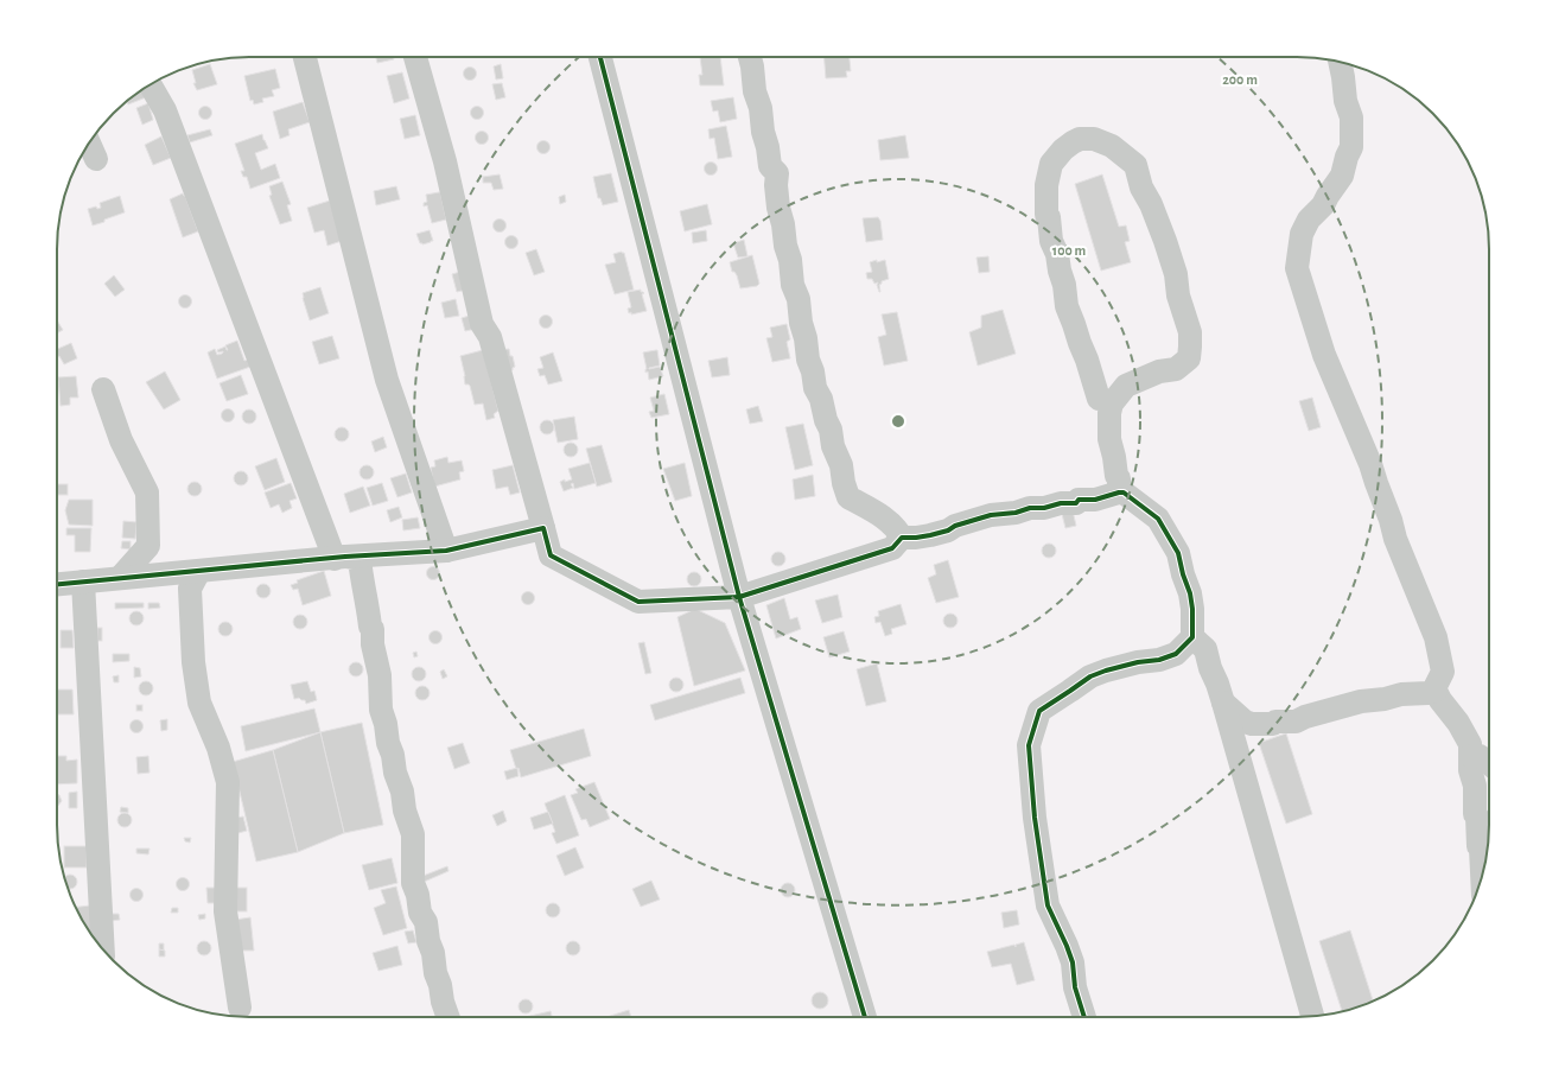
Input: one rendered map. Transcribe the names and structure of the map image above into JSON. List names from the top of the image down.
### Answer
{
  "rings": ["200 m", "100 m"]
}
